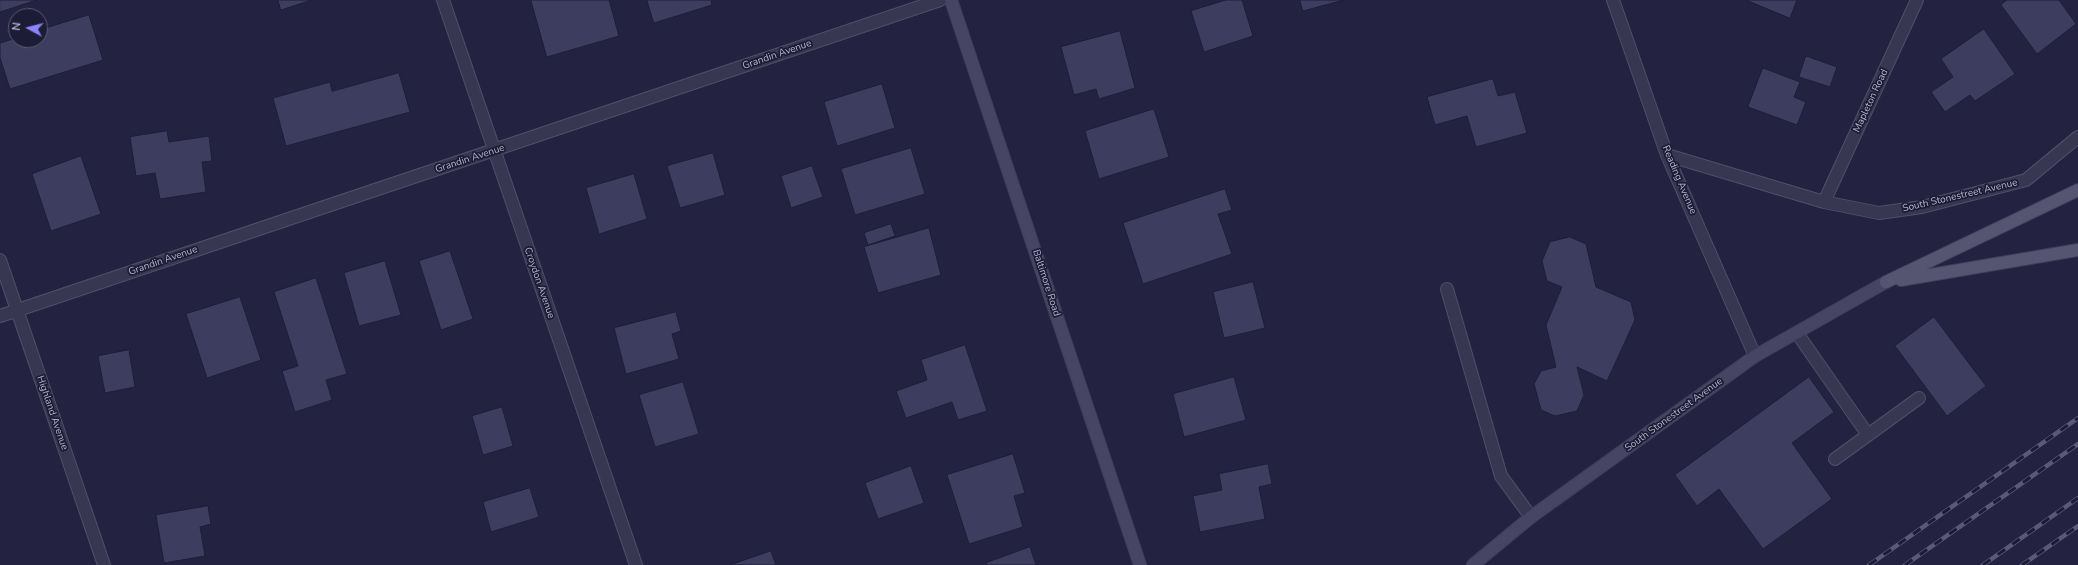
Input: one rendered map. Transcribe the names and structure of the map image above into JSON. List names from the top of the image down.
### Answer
{
  "streets": {
    "street": [
      "Grandin Avenue",
      "Mapleton Road",
      "Reading Avenue",
      "South Stonestreet Avenue",
      "Croydon Avenue",
      "Baltimore Road",
      "Highland Avenue"
    ]
  },
  "crossings": [
    ["Grandin Avenue", "Croydon Avenue"],
    ["Grandin Avenue", "Highland Avenue"],
    ["Mapleton Road", "South Stonestreet Avenue"],
    ["Reading Avenue", "South Stonestreet Avenue"]
  ],
  "north": "left"
}
